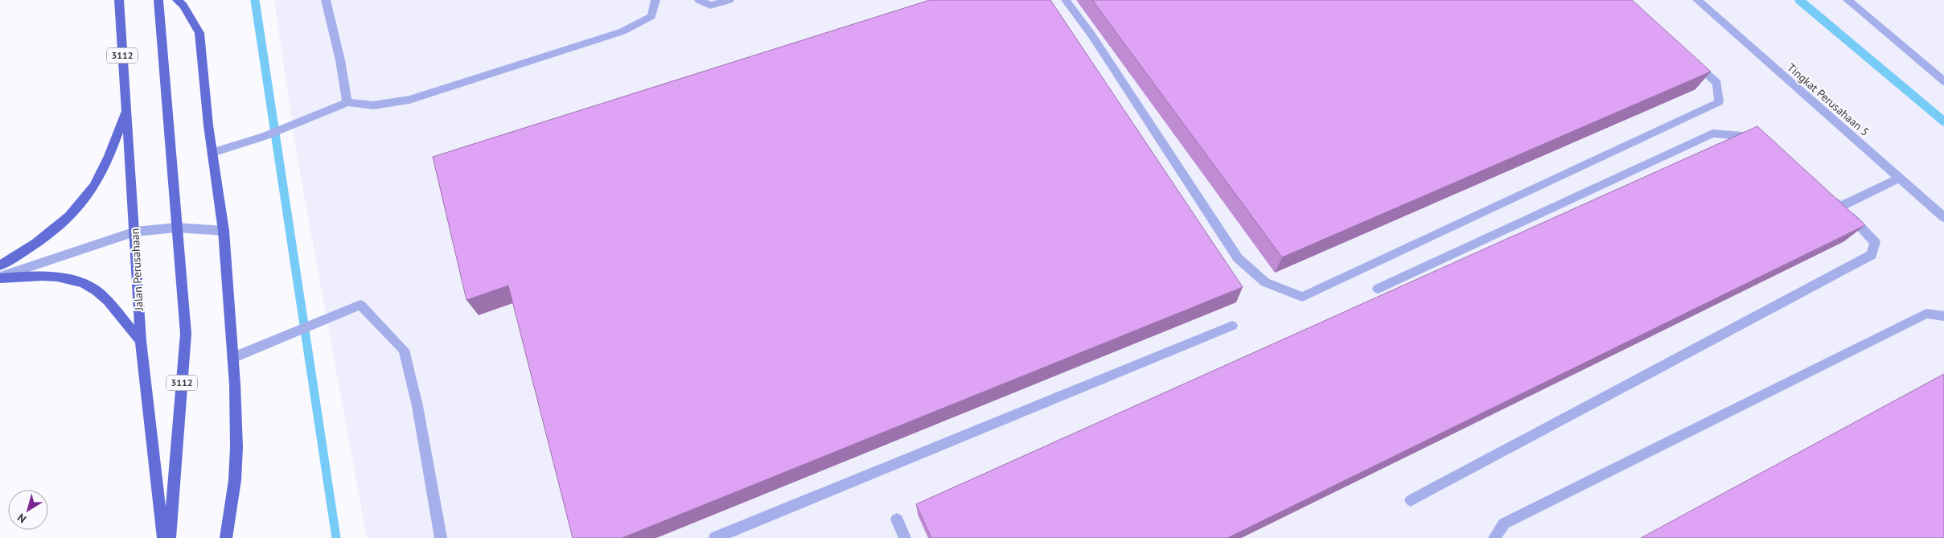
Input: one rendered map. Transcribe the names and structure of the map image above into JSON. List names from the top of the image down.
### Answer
{
  "streets": {
    "main road": ["3112", "Jalan Perusahaan"],
    "street": ["Tingkat Perusahaan 5"]
  },
  "north": "bottom left"
}
